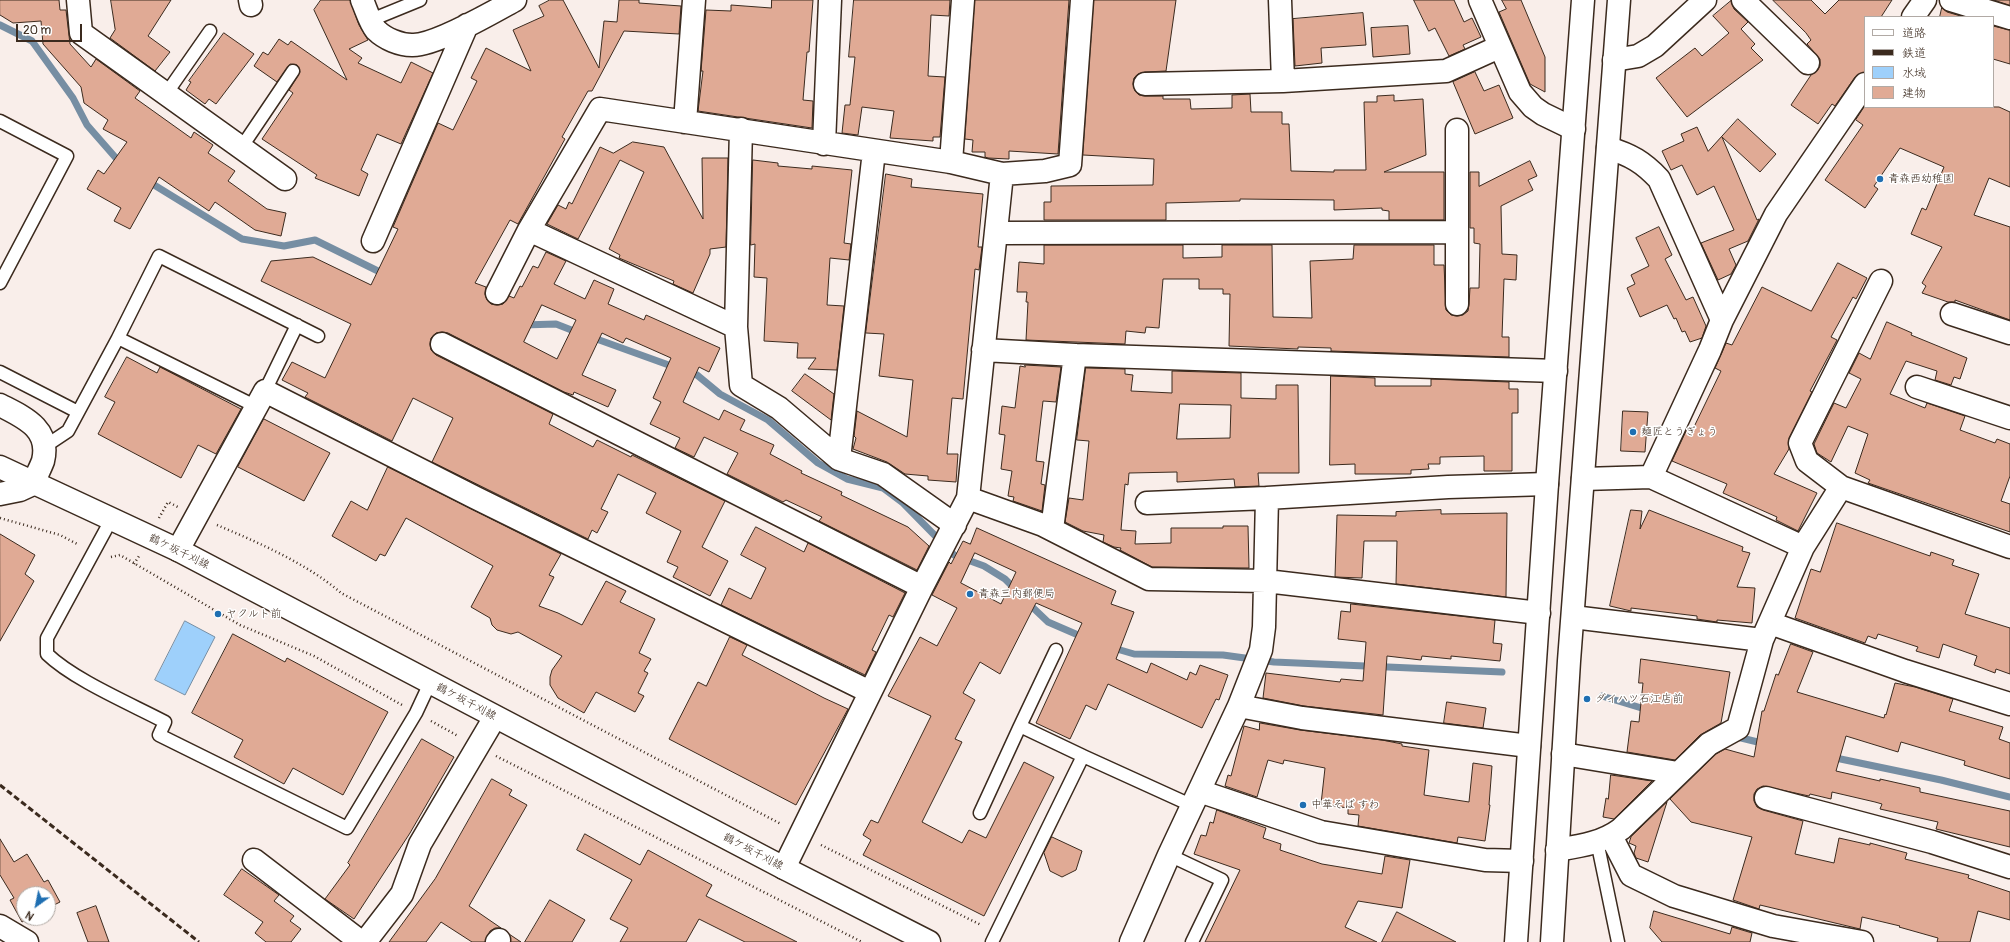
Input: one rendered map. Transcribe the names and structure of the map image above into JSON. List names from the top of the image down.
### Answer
{
  "streets": {
    "street": ["鶴ケ坂千刈線"]
  },
  "places": [
    "青森西幼稚園",
    "麺匠とうぎょう",
    "青森三内郵便局",
    "ヤクルト前",
    "ダイハツ石江店前",
    "中華そば すわ"
  ],
  "legend": [
    "道路",
    "鉄道",
    "水域",
    "建物"
  ],
  "scale_bar": "20 m",
  "north": "bottom left"
}
